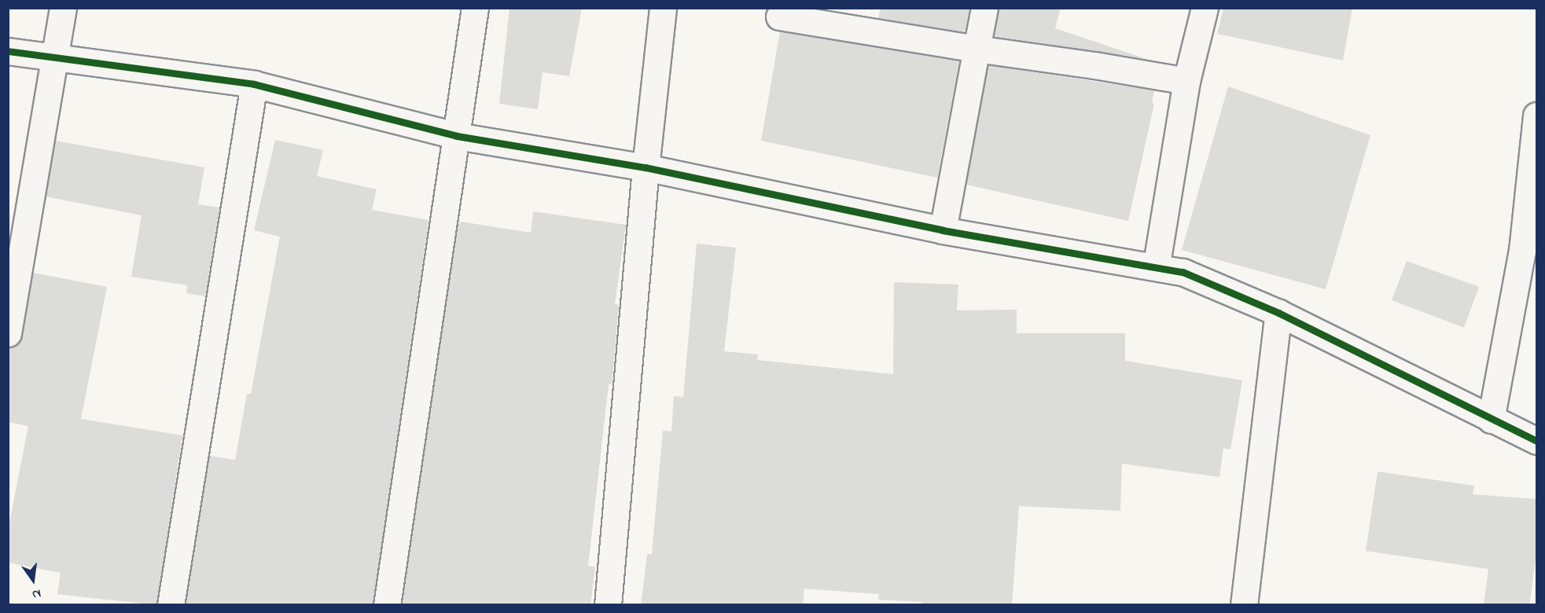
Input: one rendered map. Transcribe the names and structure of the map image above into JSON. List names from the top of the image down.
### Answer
{
  "north": "bottom"
}
